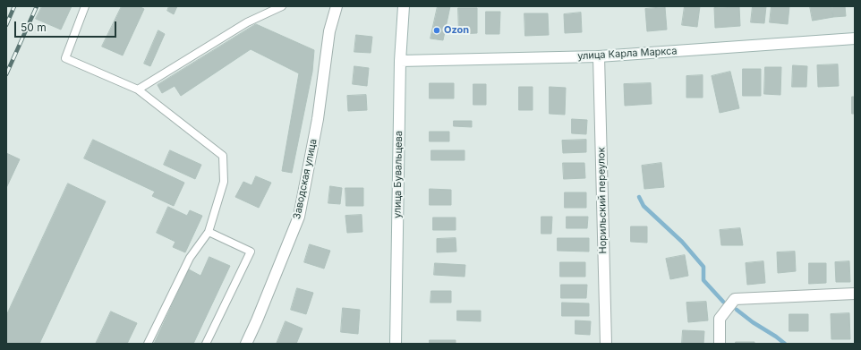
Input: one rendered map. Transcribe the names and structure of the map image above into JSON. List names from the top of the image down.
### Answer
{
  "streets": {
    "street": [
      "улица Карла Маркса",
      "улица Бувальцева",
      "Заводская улица",
      "Норильский переулок"
    ]
  },
  "crossings": [
    ["улица Карла Маркса", "улица Бувальцева"],
    ["улица Карла Маркса", "Норильский переулок"]
  ],
  "places": ["Ozon"],
  "scale_bar": "50 m"
}
